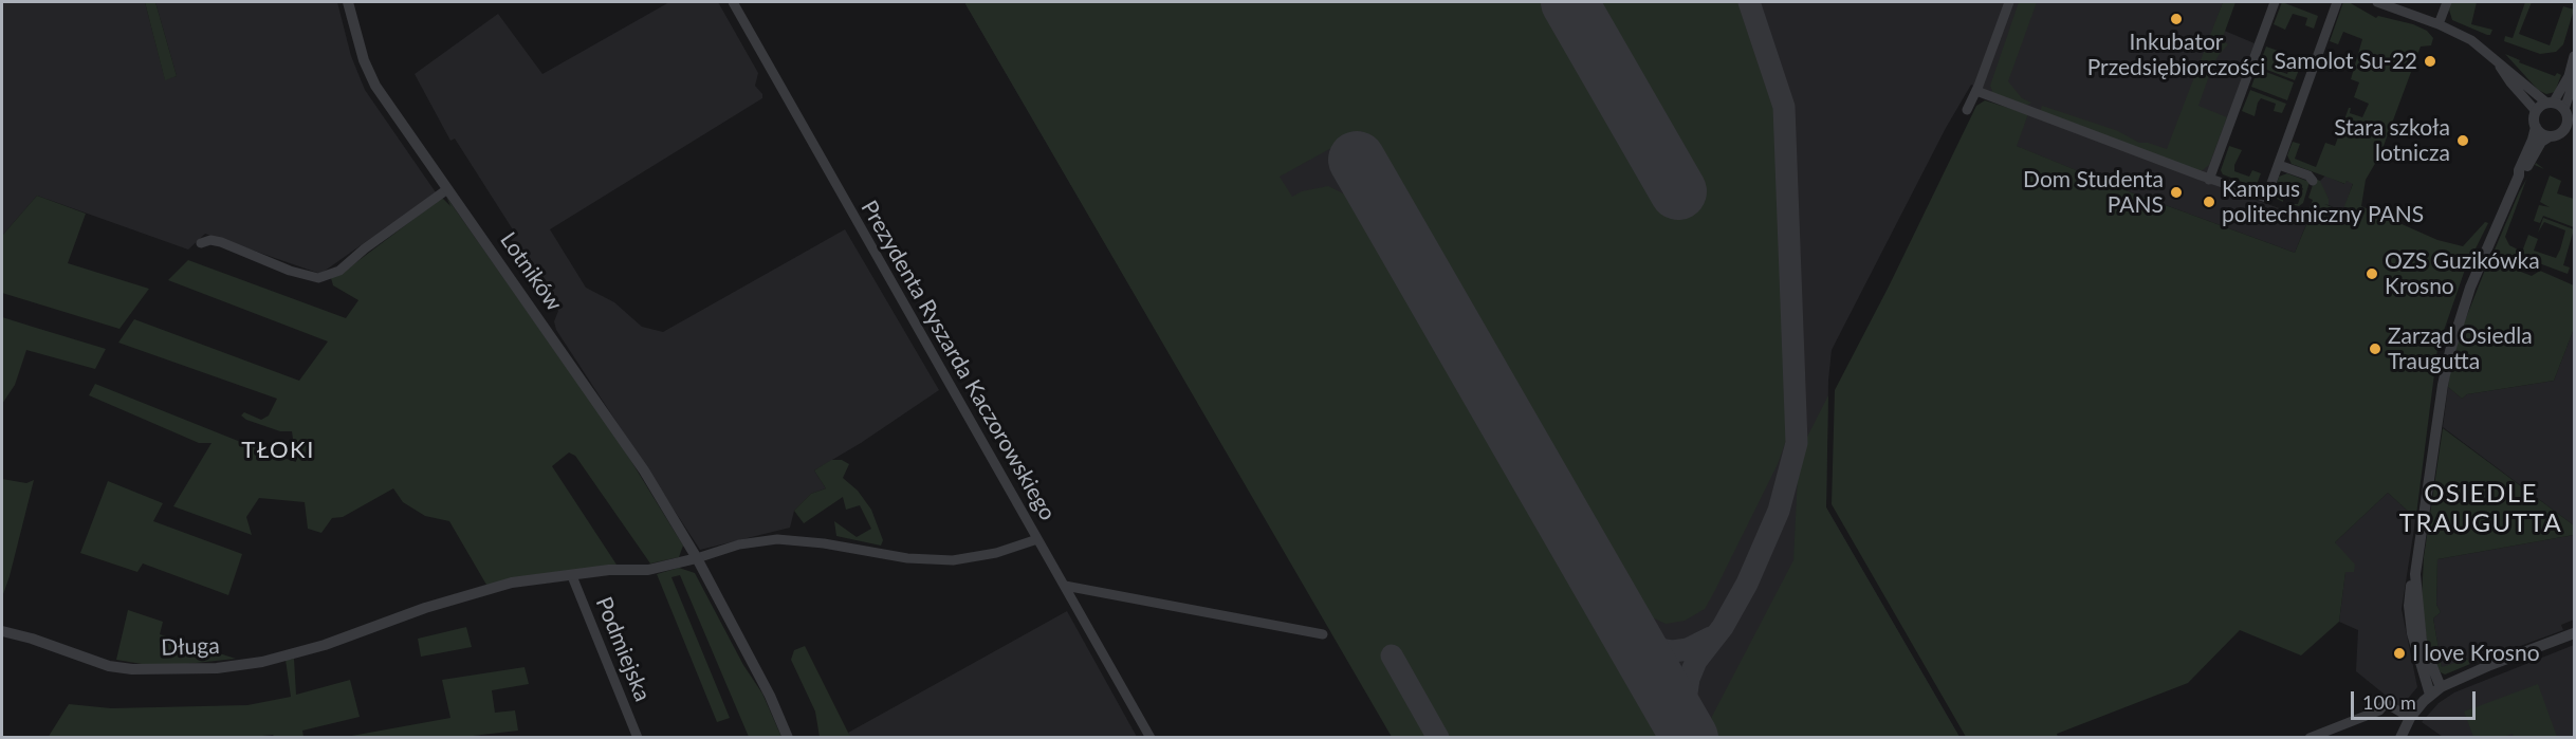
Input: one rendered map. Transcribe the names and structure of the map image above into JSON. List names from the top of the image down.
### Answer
{
  "streets": {
    "street": [
      "Lotników",
      "Prezydenta Ryszarda Kaczorowskiego",
      "Długa",
      "Podmiejska"
    ]
  },
  "crossings": [
    ["Długa", "Podmiejska"]
  ],
  "districts": ["TŁOKI", "OSIEDLE TRAUGUTTA"],
  "places": [
    "Inkubator Przedsiębiorczości",
    "Samolot Su-22",
    "Stara szkoła lotnicza",
    "Dom Studenta PANS",
    "Kampus politechniczny PANS",
    "OZS Guzikówka Krosno",
    "Zarząd Osiedla Traugutta",
    "I love Krosno"
  ],
  "scale_bar": "100 m"
}
